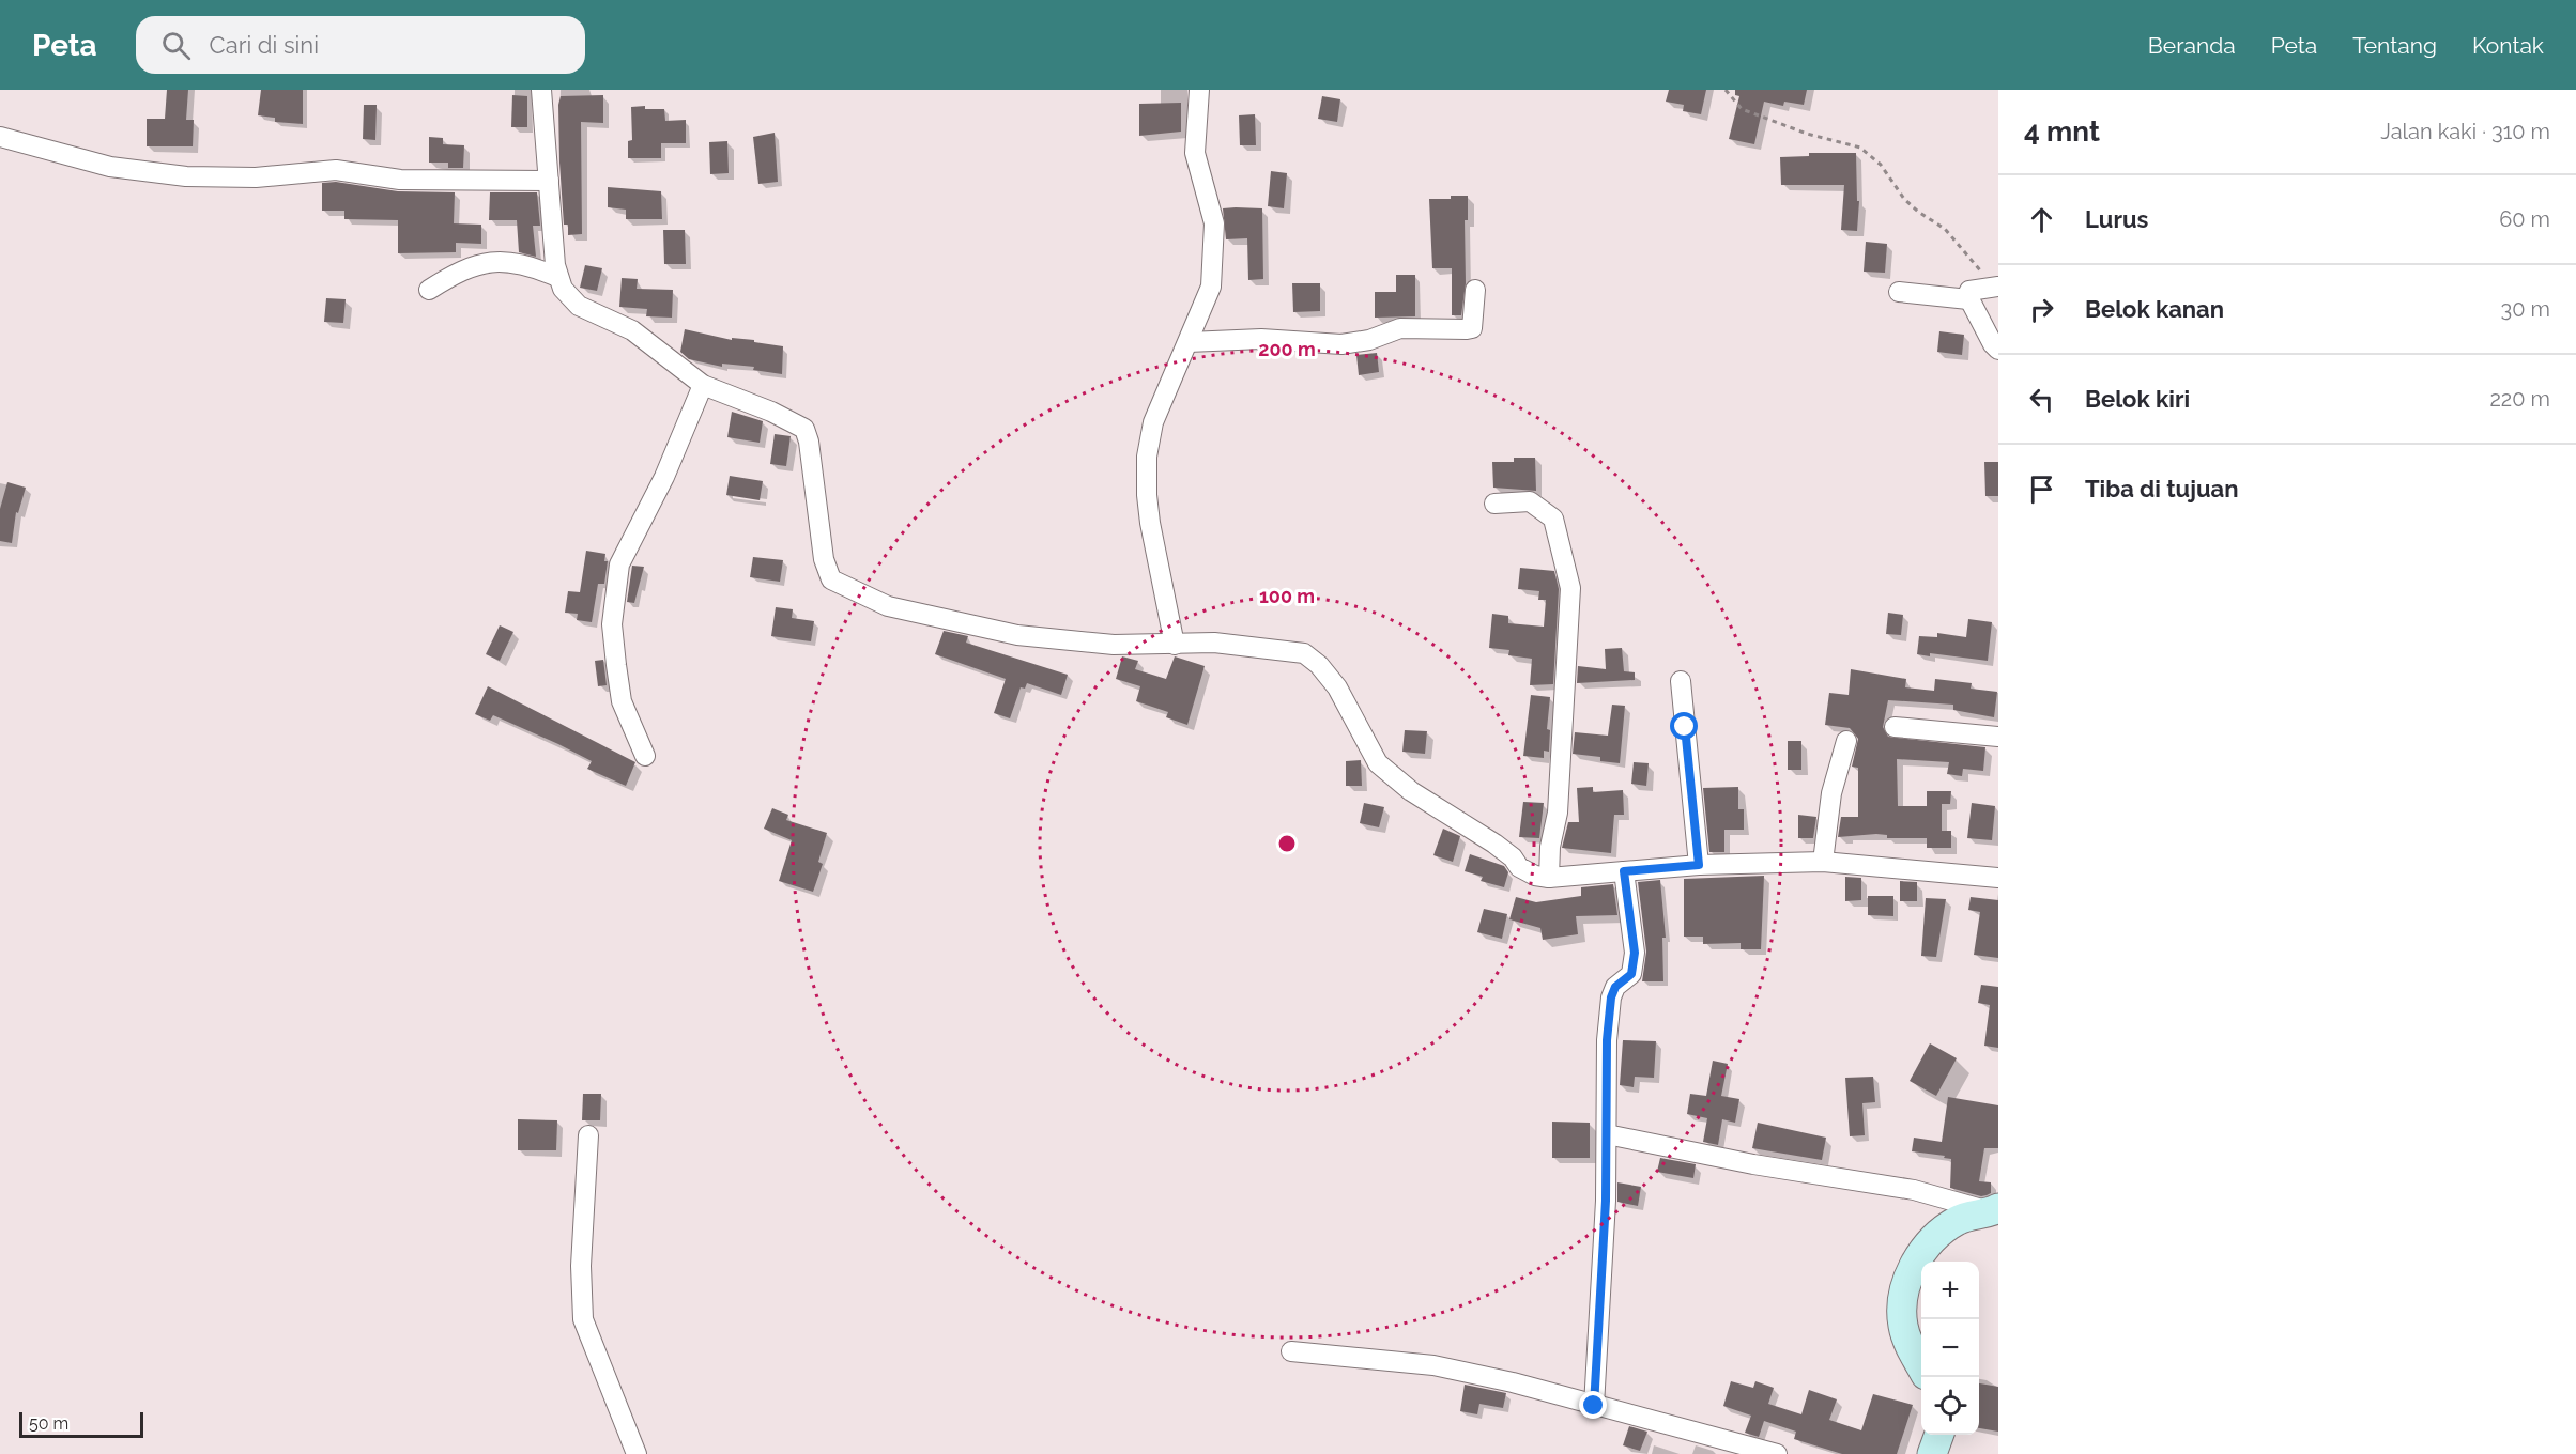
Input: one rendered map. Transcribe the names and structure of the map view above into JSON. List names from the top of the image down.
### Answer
{
  "scale_bar": "50 m",
  "page": {
    "header": "Peta",
    "search": "Cari di sini",
    "nav": [
      "Beranda",
      "Peta",
      "Tentang",
      "Kontak"
    ],
    "heading": ["4 mnt", "Jalan kaki · 310 m"],
    "list": [
      ["Lurus", "60 m"],
      ["Belok kanan", "30 m"],
      ["Belok kiri", "220 m"],
      "Tiba di tujuan"
    ],
    "map_buttons": ["+", "−"],
    "scale": "50 m"
  },
  "rings": ["200 m", "100 m"]
}
